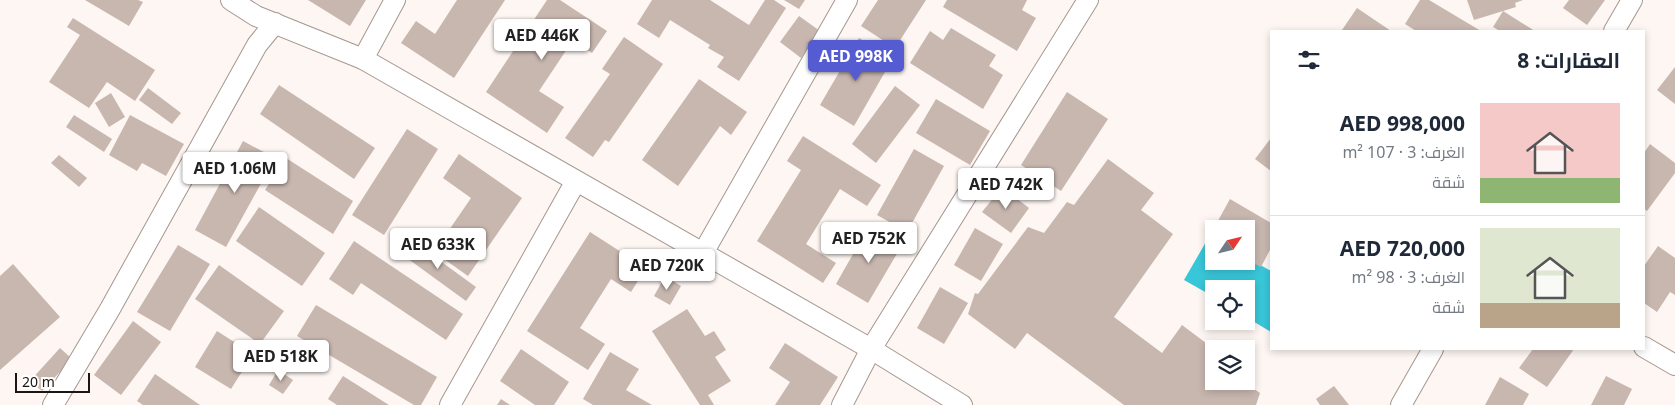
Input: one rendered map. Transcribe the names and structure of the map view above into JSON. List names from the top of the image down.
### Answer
{
  "scale_bar": "20 m",
  "north": "top right",
  "page": {
    "price": [
      "AED 446K",
      "AED 998K",
      "AED 1.06M",
      "AED 742K",
      "AED 752K",
      "AED 633K",
      "AED 720K",
      "AED 518K"
    ],
    "heading": "العقارات: 8",
    "list": [
      {
        "name": "AED 998,000",
        "note": "الغرف: 3 · 107 m² · شقة"
      },
      {
        "name": "AED 720,000",
        "note": "الغرف: 3 · 98 m² · شقة"
      }
    ],
    "scale": "20 m"
  }
}
